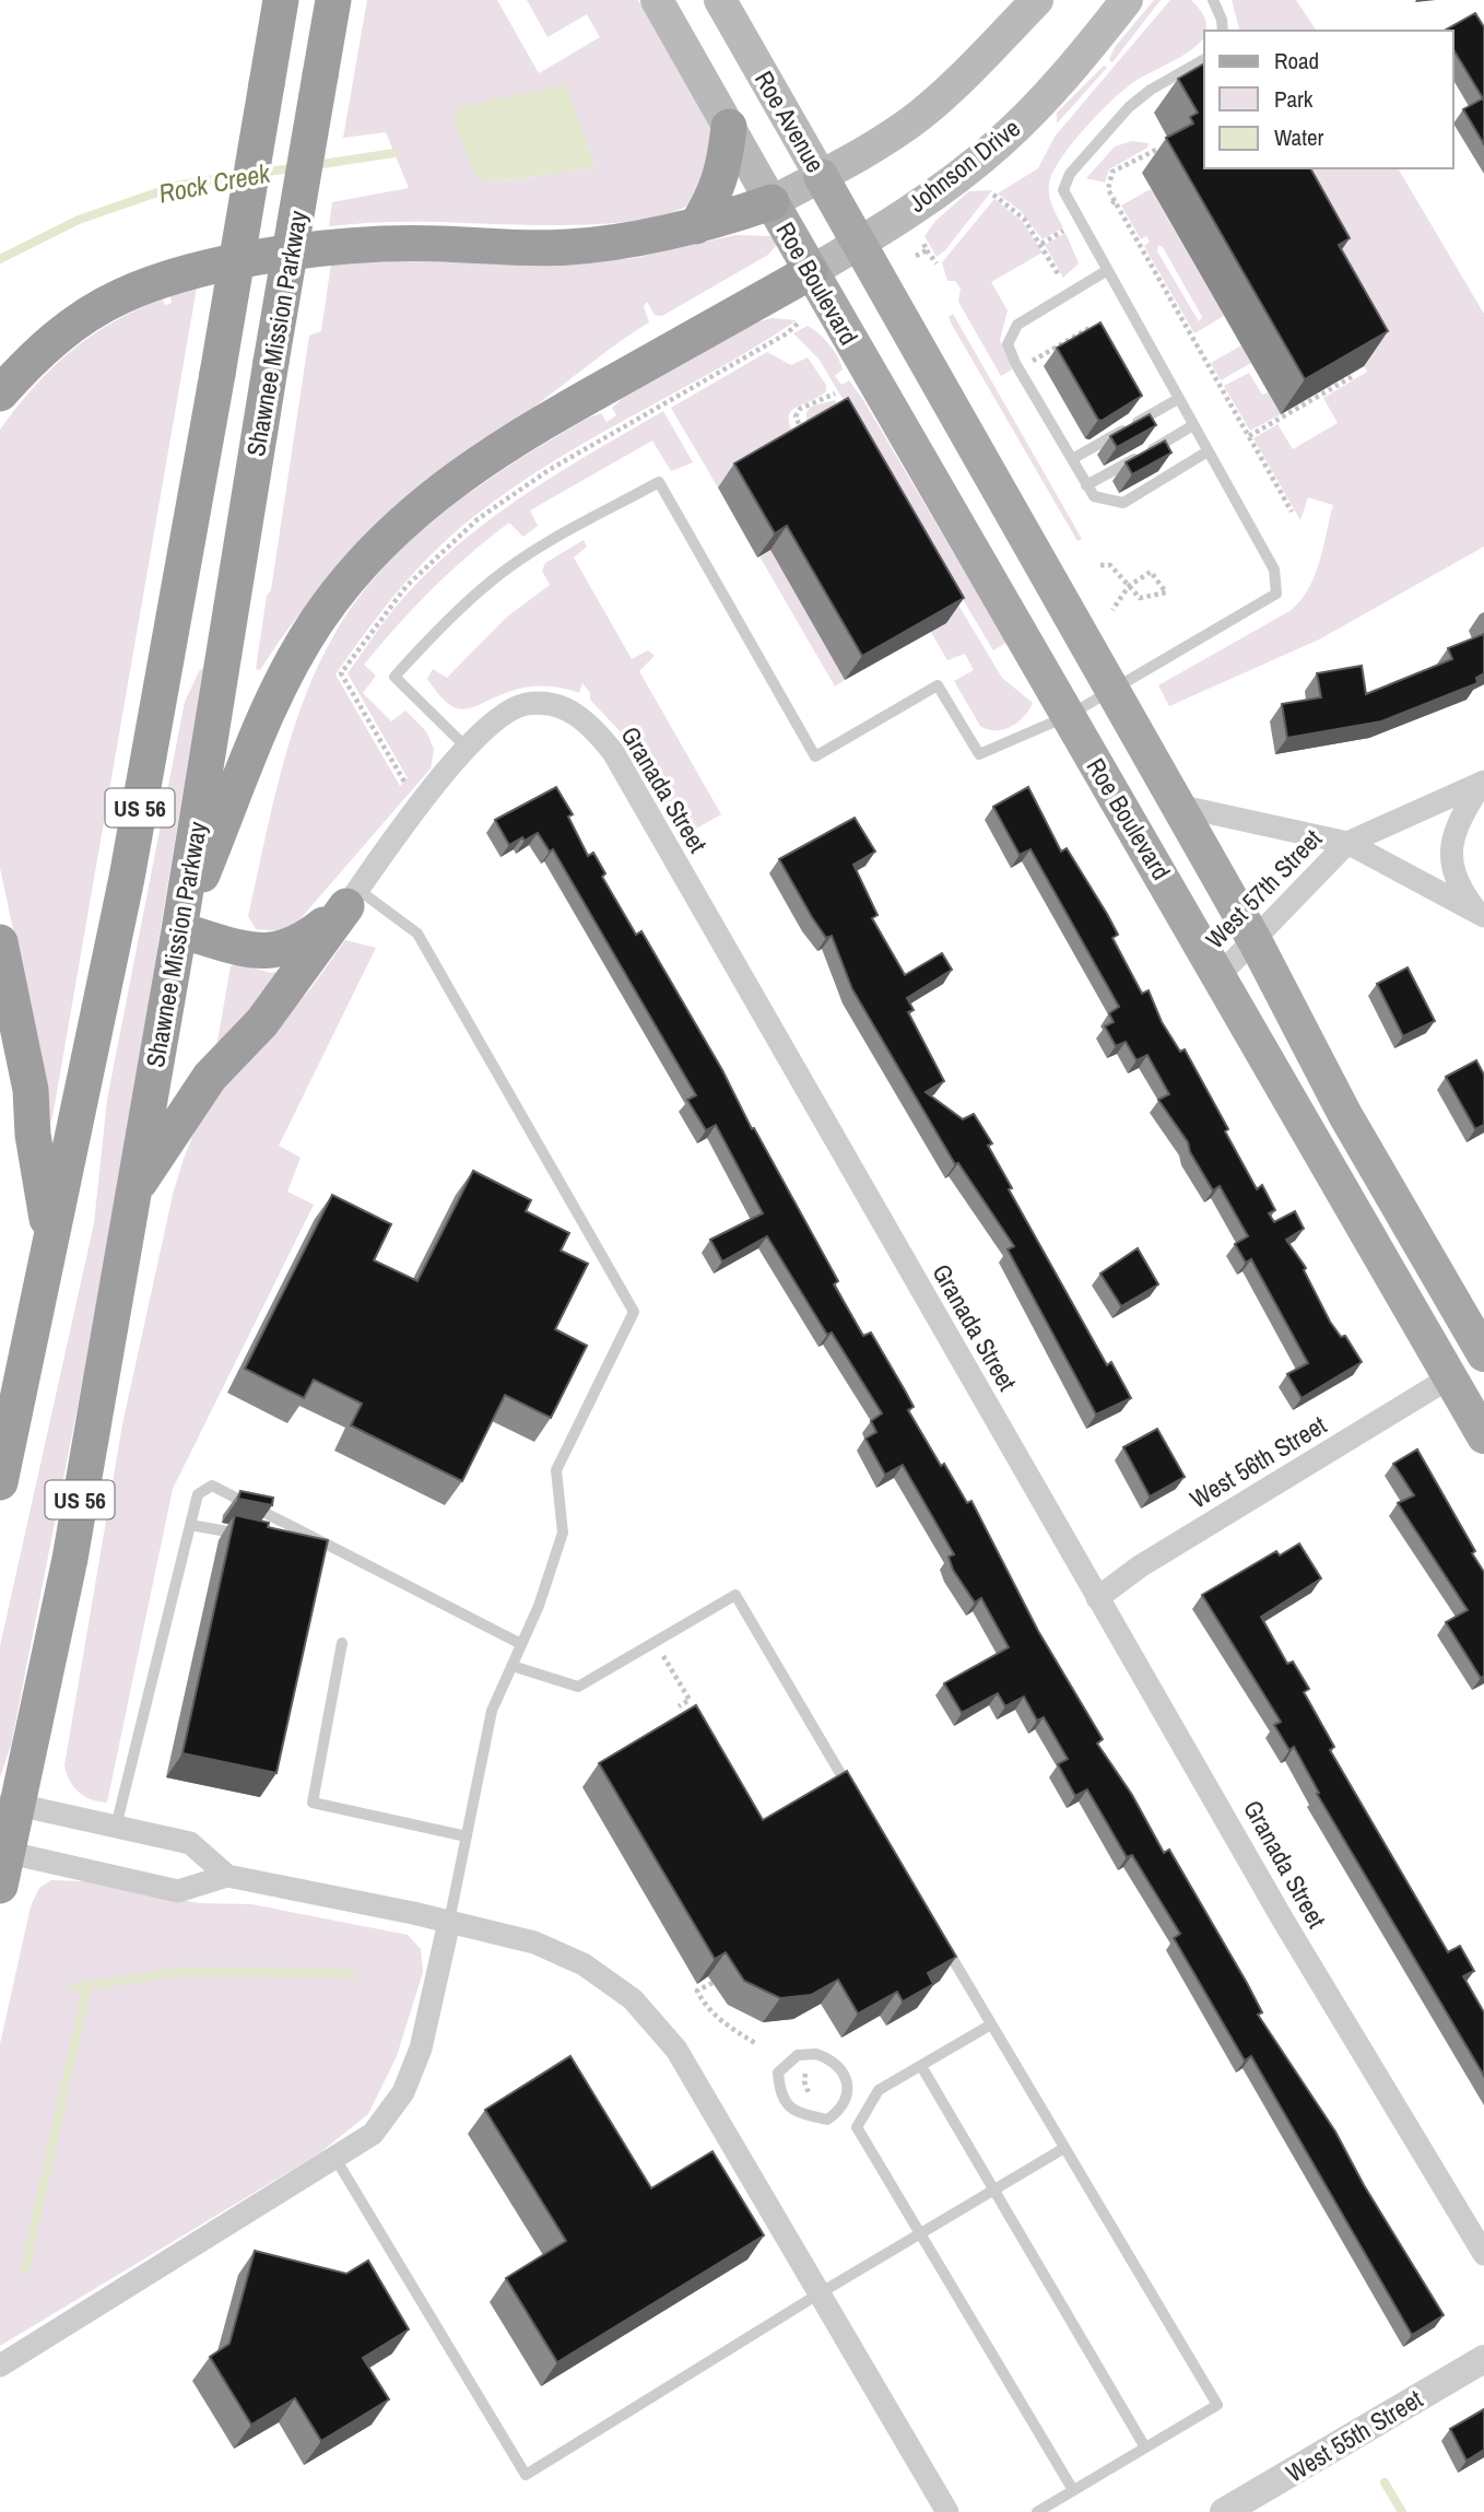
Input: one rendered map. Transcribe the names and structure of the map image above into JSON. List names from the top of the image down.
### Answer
{
  "streets": {
    "highway": ["Shawnee Mission Parkway", "US 56"],
    "main road": ["Roe Avenue", "Johnson Drive", "Roe Boulevard"],
    "street": [
      "Granada Street",
      "West 57th Street",
      "West 56th Street",
      "West 55th Street"
    ]
  },
  "crossings": [
    ["Roe Avenue", "Johnson Drive"],
    ["Roe Avenue", "Roe Boulevard"],
    ["Johnson Drive", "Roe Boulevard"],
    ["Roe Boulevard", "West 57th Street"],
    ["Roe Boulevard", "West 56th Street"],
    ["Granada Street", "West 56th Street"]
  ],
  "water": ["Rock Creek"],
  "legend": ["Road", "Park", "Water"]
}
